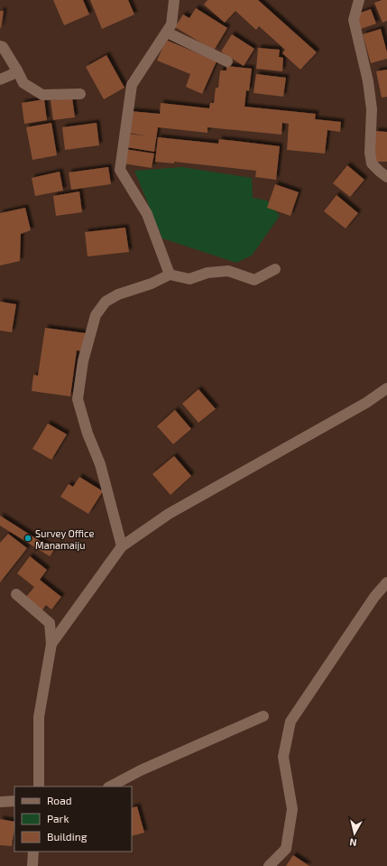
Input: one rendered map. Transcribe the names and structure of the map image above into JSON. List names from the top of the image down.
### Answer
{
  "places": ["Survey Office Manamaiju"],
  "legend": ["Road", "Park", "Building"],
  "north": "bottom"
}
